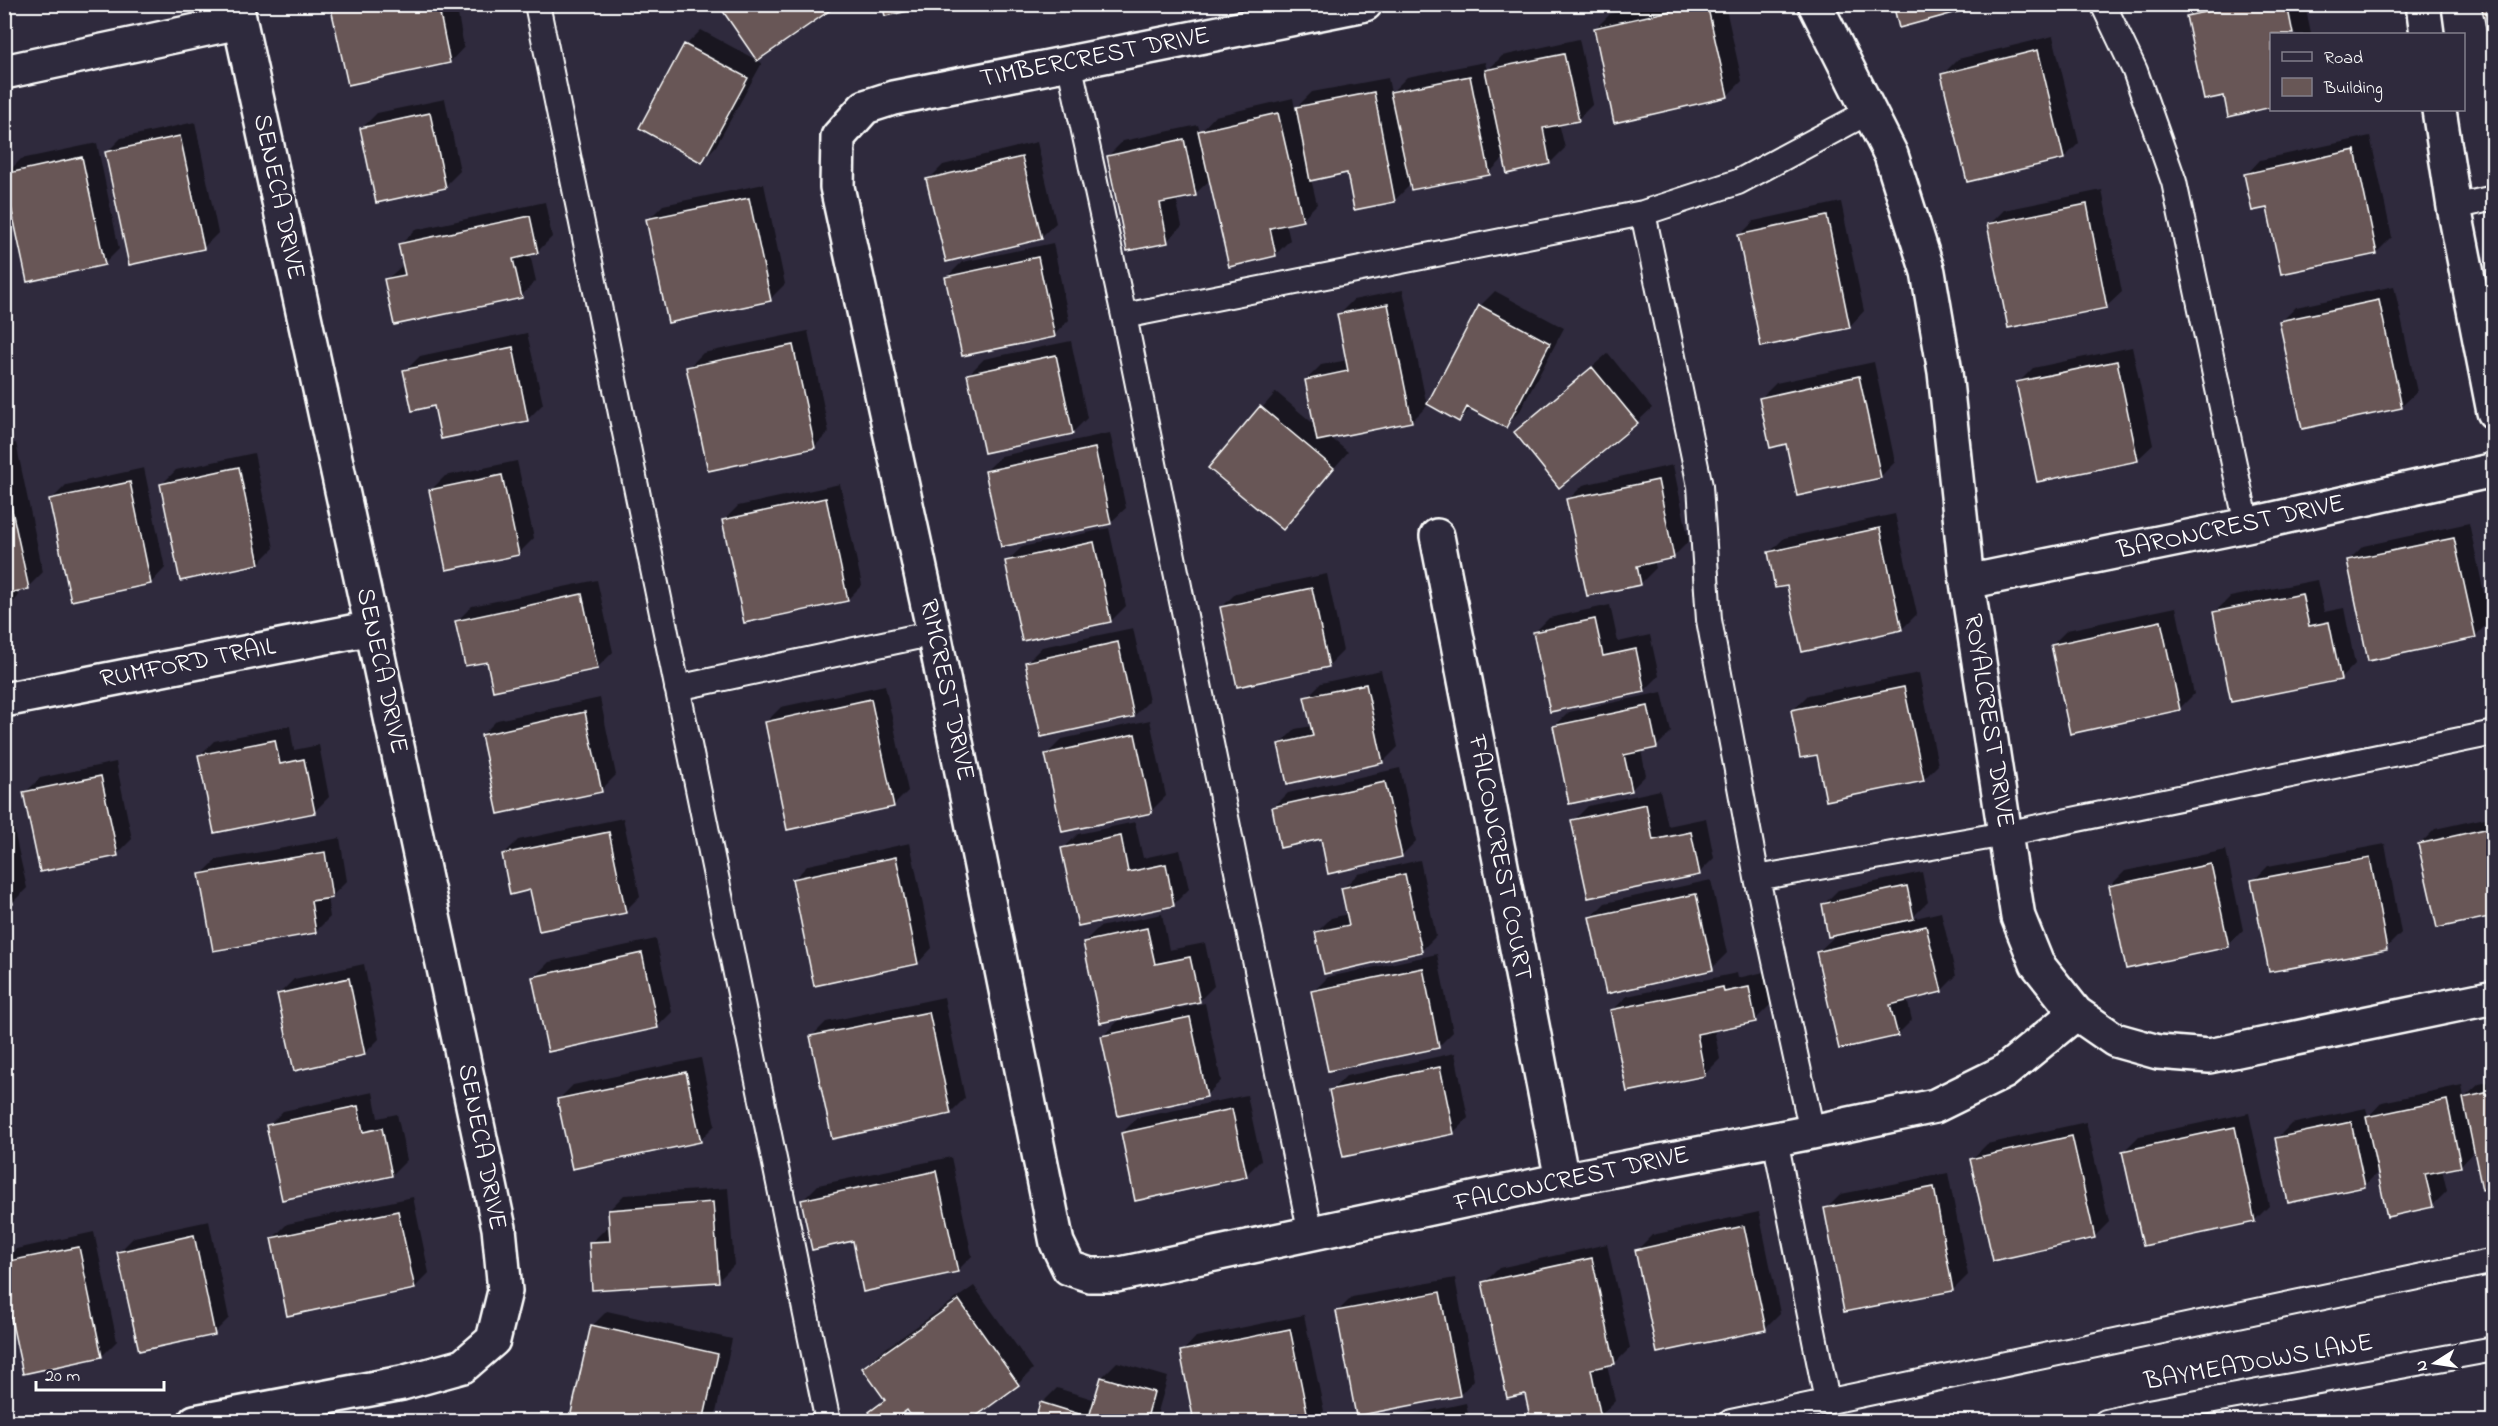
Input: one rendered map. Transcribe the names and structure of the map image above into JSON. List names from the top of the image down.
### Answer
{
  "streets": {
    "street": [
      "TIMBERCREST DRIVE",
      "SENECA DRIVE",
      "BARONCREST DRIVE",
      "RUMFORD TRAIL",
      "RIMCREST DRIVE",
      "ROYALCREST DRIVE",
      "FALCONCREST COURT",
      "FALCONCREST DRIVE"
    ],
    "lane": ["BAYMEADOWS LANE"]
  },
  "crossings": [
    ["TIMBERCREST DRIVE", "RIMCREST DRIVE"],
    ["SENECA DRIVE", "RUMFORD TRAIL"],
    ["BARONCREST DRIVE", "ROYALCREST DRIVE"],
    ["RIMCREST DRIVE", "FALCONCREST DRIVE"],
    ["ROYALCREST DRIVE", "FALCONCREST DRIVE"],
    ["FALCONCREST COURT", "FALCONCREST DRIVE"]
  ],
  "legend": ["Road", "Building"],
  "scale_bar": "20 m",
  "north": "left"
}
